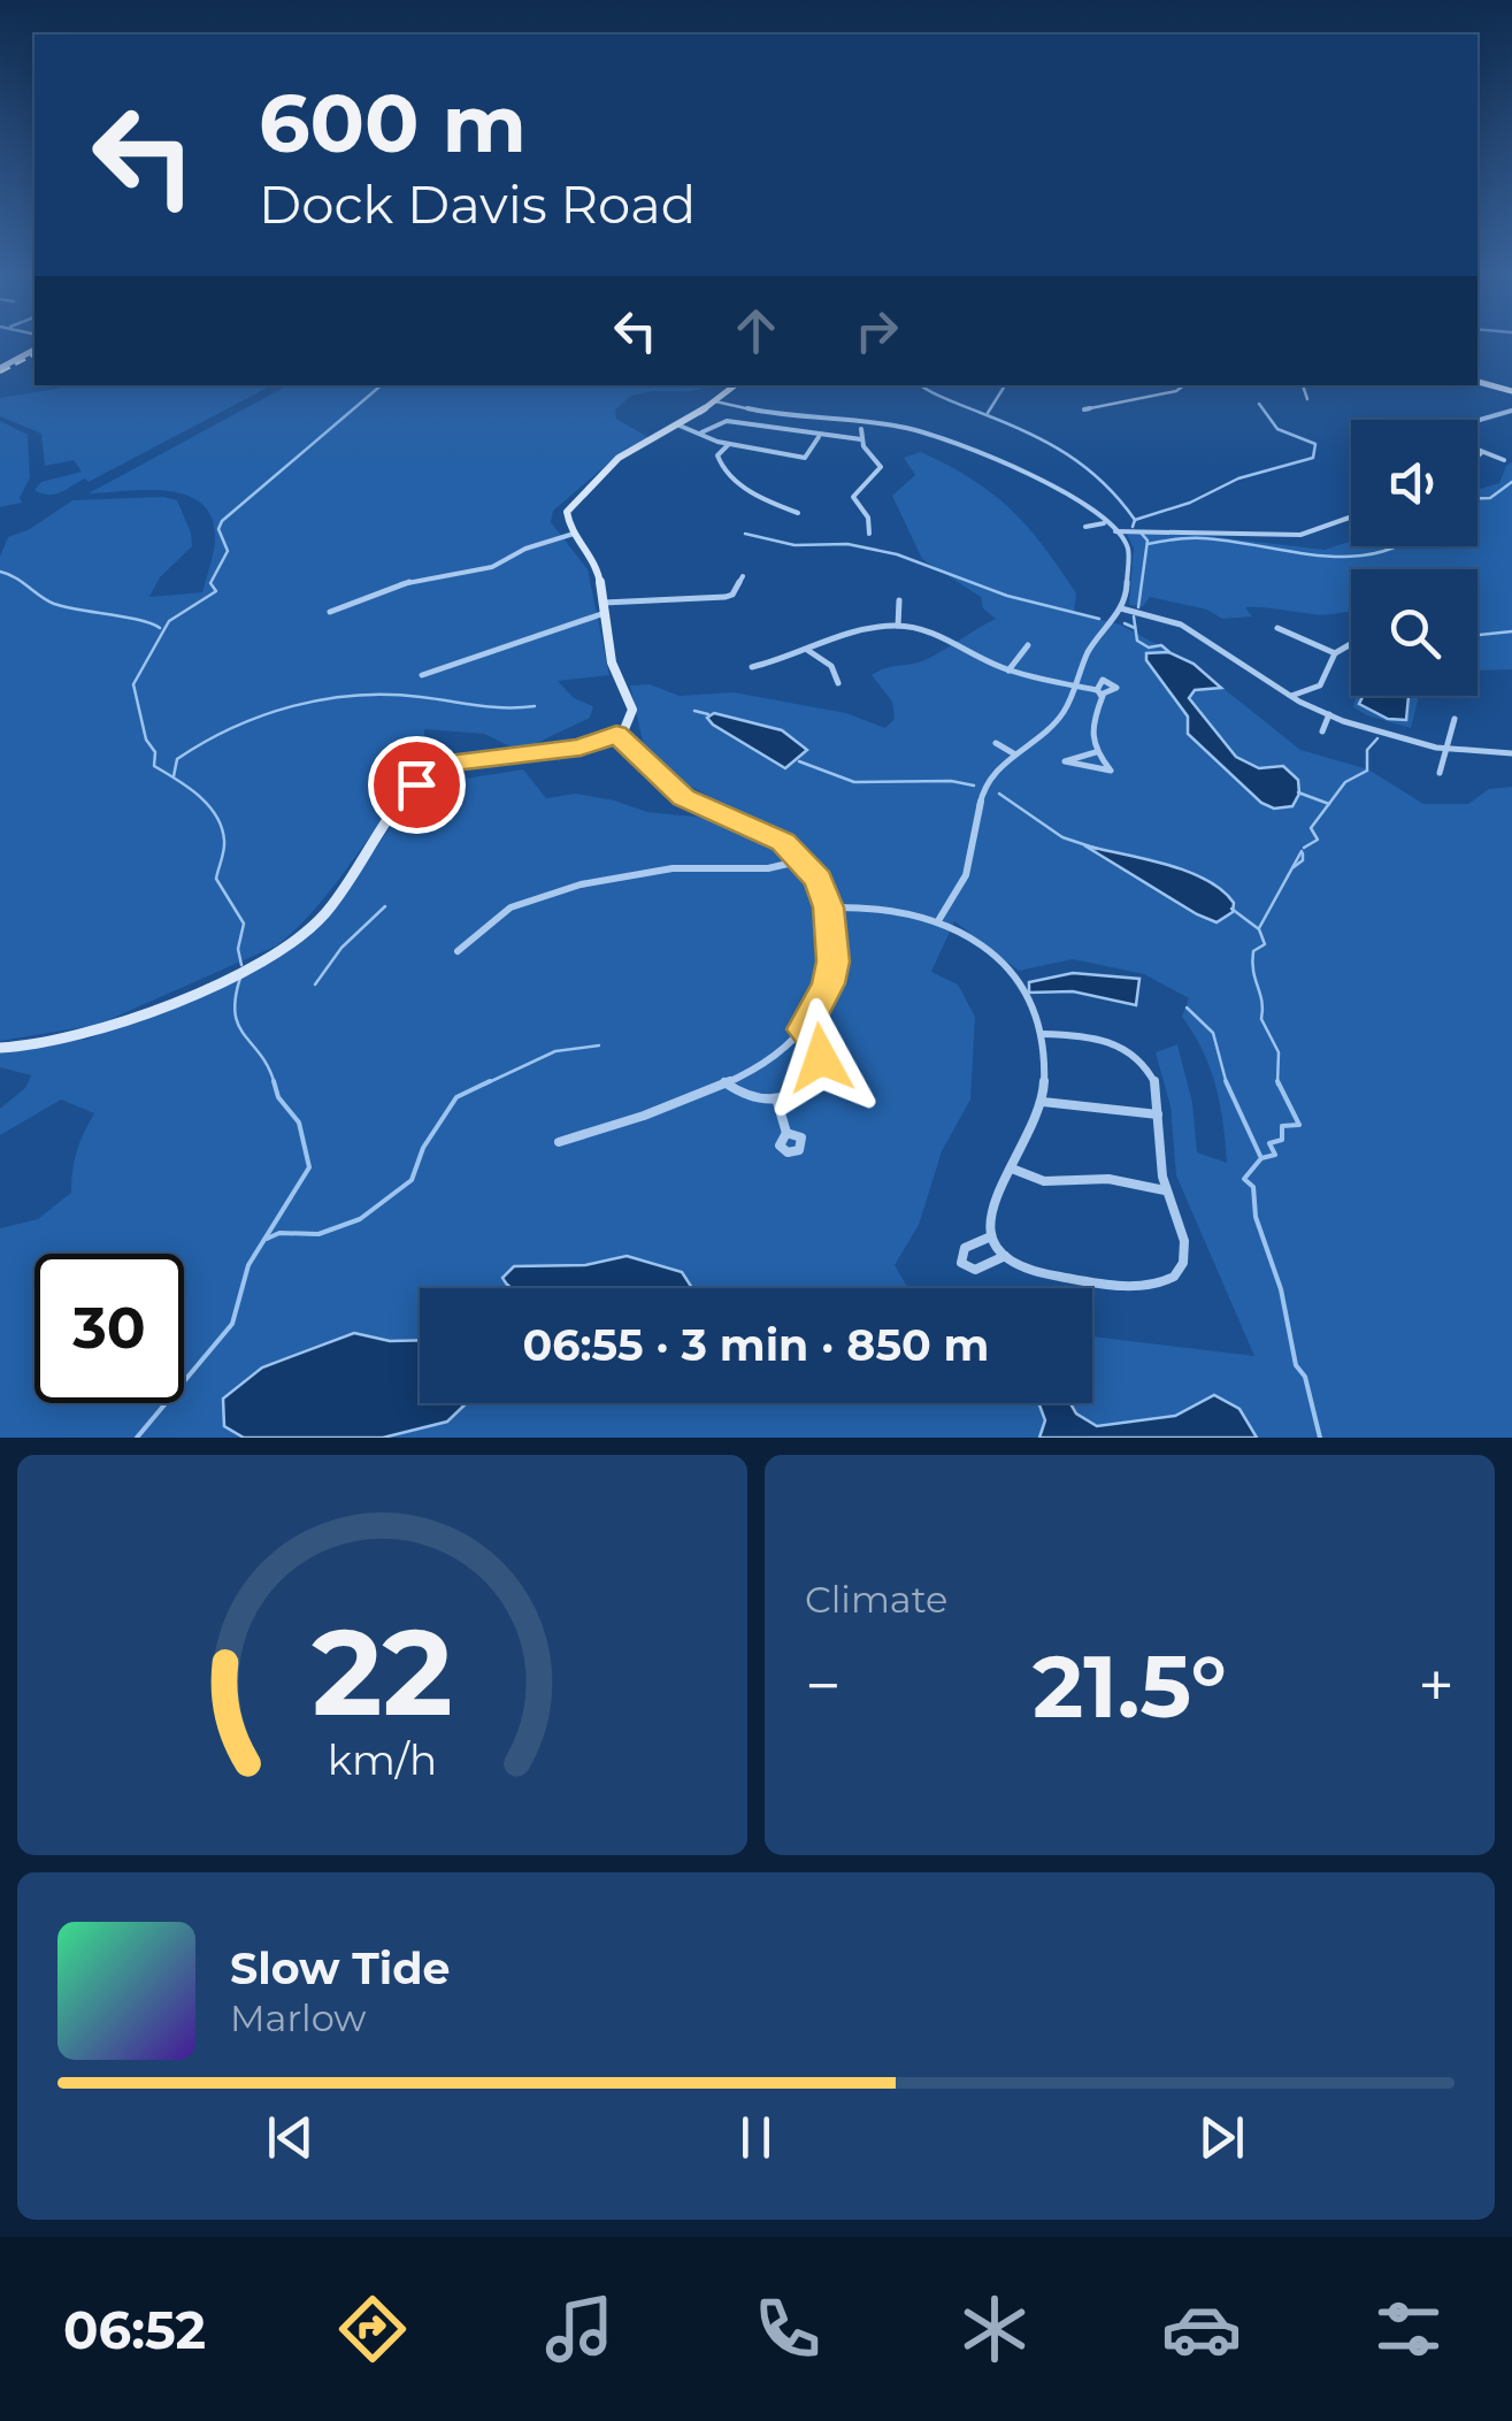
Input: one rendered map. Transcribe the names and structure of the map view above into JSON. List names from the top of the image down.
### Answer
{
  "page": {
    "turn": ["600 m", "Dock Davis Road"],
    "limit": "30",
    "trip": "06:55 · 3 min · 850 m",
    "tile": "Climate",
    "heat": ["−", "21.5°", "+"],
    "song": ["Slow Tide", "Marlow"],
    "tabs": "06:52",
    "gauge": ["22", "km/h"]
  }
}
